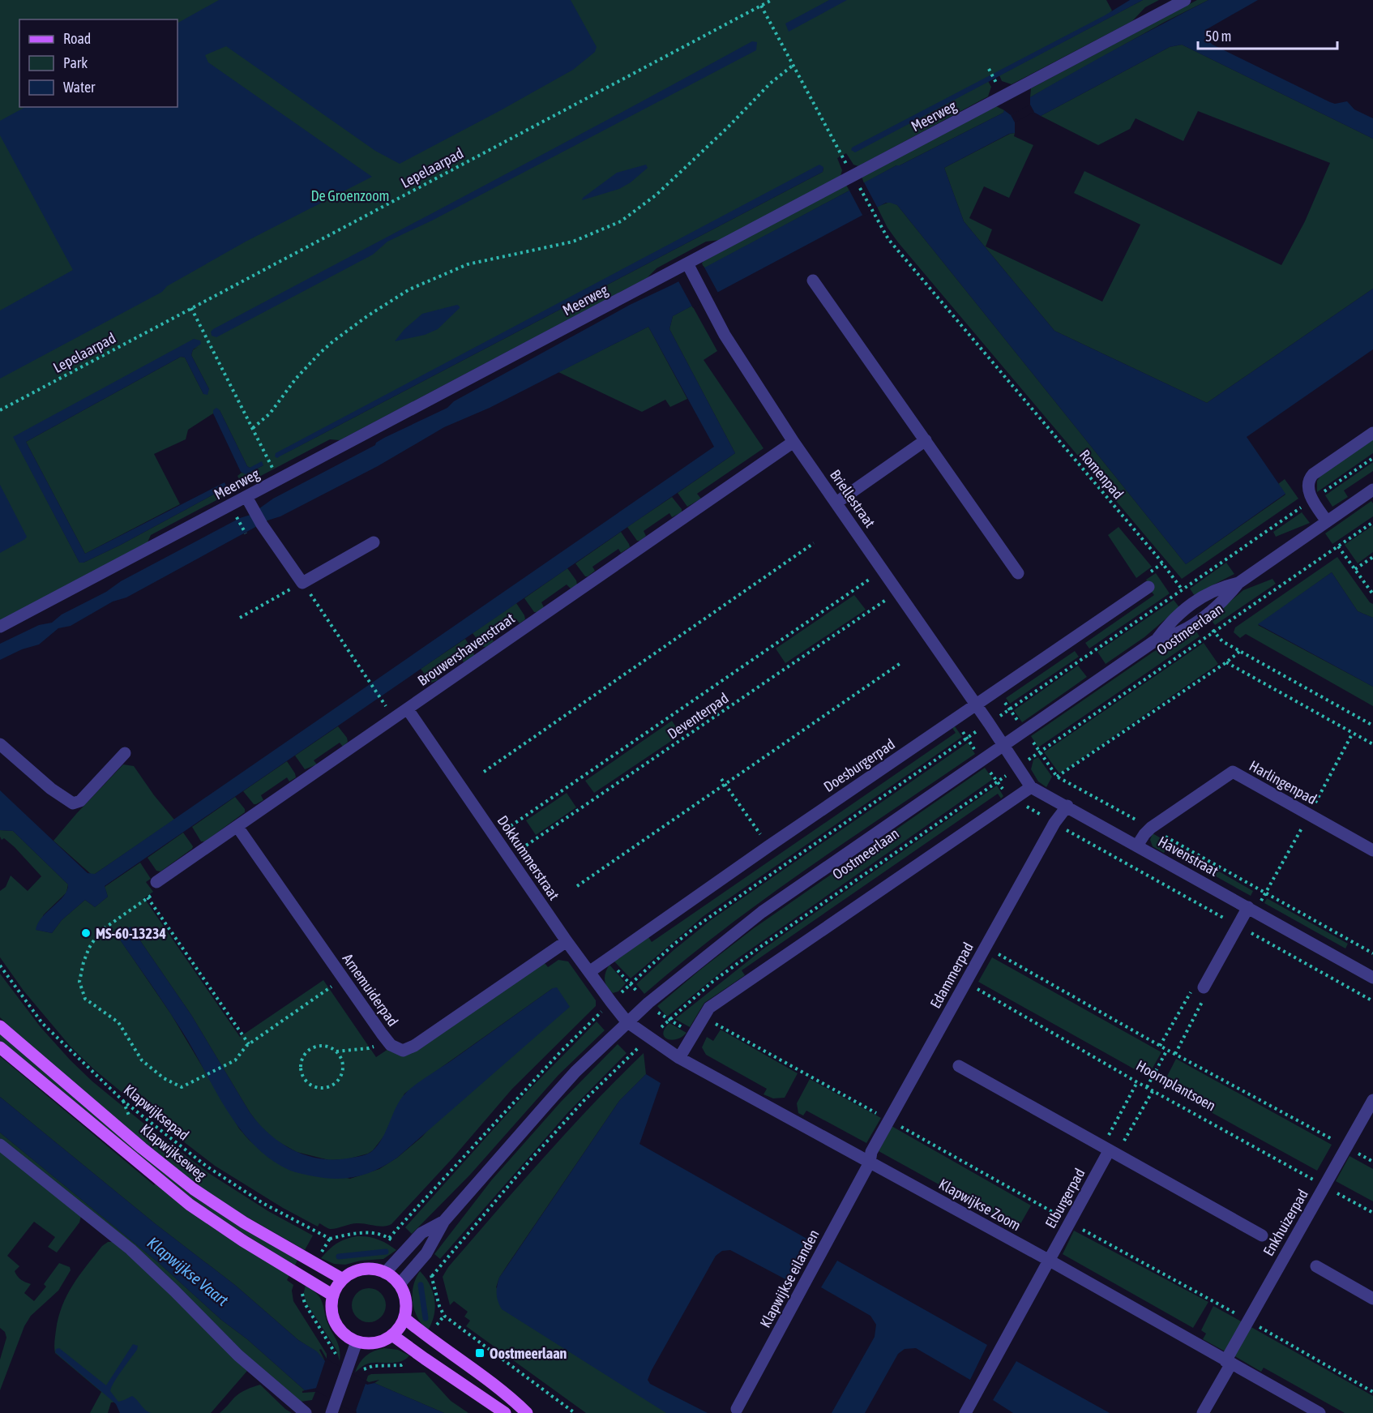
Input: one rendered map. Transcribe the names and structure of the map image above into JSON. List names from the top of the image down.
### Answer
{
  "streets": {
    "main road": ["Klapwijkseweg"],
    "street": [
      "Meerweg",
      "Briellestraat",
      "Oostmeerlaan",
      "Brouwershavenstraat",
      "Doesburgerpad",
      "Harlingenpad",
      "Havenstraat",
      "Dokkummerstraat",
      "Edammerpad",
      "Arnemuiderpad",
      "Elburgerpad",
      "Klapwijkse Zoom",
      "Enkhuizerpad",
      "Klapwijkse eilanden"
    ],
    "path": [
      "Lepelaarpad",
      "Romenpad",
      "Deventerpad",
      "Hoornplantsoen",
      "Klapwijksepad"
    ]
  },
  "crossings": [
    ["Meerweg", "Romenpad"],
    ["Meerweg", "Briellestraat"],
    ["Lepelaarpad", "Romenpad"],
    ["Romenpad", "Oostmeerlaan"],
    ["Briellestraat", "Oostmeerlaan"],
    ["Briellestraat", "Brouwershavenstraat"],
    ["Briellestraat", "Deventerpad"],
    ["Briellestraat", "Doesburgerpad"],
    ["Briellestraat", "Havenstraat"],
    ["Oostmeerlaan", "Havenstraat"],
    ["Oostmeerlaan", "Dokkummerstraat"],
    ["Oostmeerlaan", "Klapwijkseweg"],
    ["Oostmeerlaan", "Klapwijkse Zoom"],
    ["Brouwershavenstraat", "Dokkummerstraat"],
    ["Brouwershavenstraat", "Arnemuiderpad"],
    ["Deventerpad", "Dokkummerstraat"],
    ["Doesburgerpad", "Dokkummerstraat"],
    ["Harlingenpad", "Havenstraat"],
    ["Havenstraat", "Edammerpad"],
    ["Dokkummerstraat", "Arnemuiderpad"],
    ["Dokkummerstraat", "Klapwijkse Zoom"],
    ["Edammerpad", "Hoornplantsoen"],
    ["Edammerpad", "Klapwijkse Zoom"],
    ["Edammerpad", "Klapwijkse eilanden"],
    ["Hoornplantsoen", "Enkhuizerpad"],
    ["Elburgerpad", "Klapwijkse Zoom"],
    ["Klapwijkse Zoom", "Enkhuizerpad"],
    ["Klapwijkse Zoom", "Klapwijkse eilanden"]
  ],
  "water": ["Klapwijkse Vaart"],
  "parks": ["De Groenzoom"],
  "places": {
    "other": ["MS-60-13234"],
    "transit": ["Oostmeerlaan"]
  },
  "legend": ["Road", "Park", "Water"],
  "scale_bar": "50 m"
}
